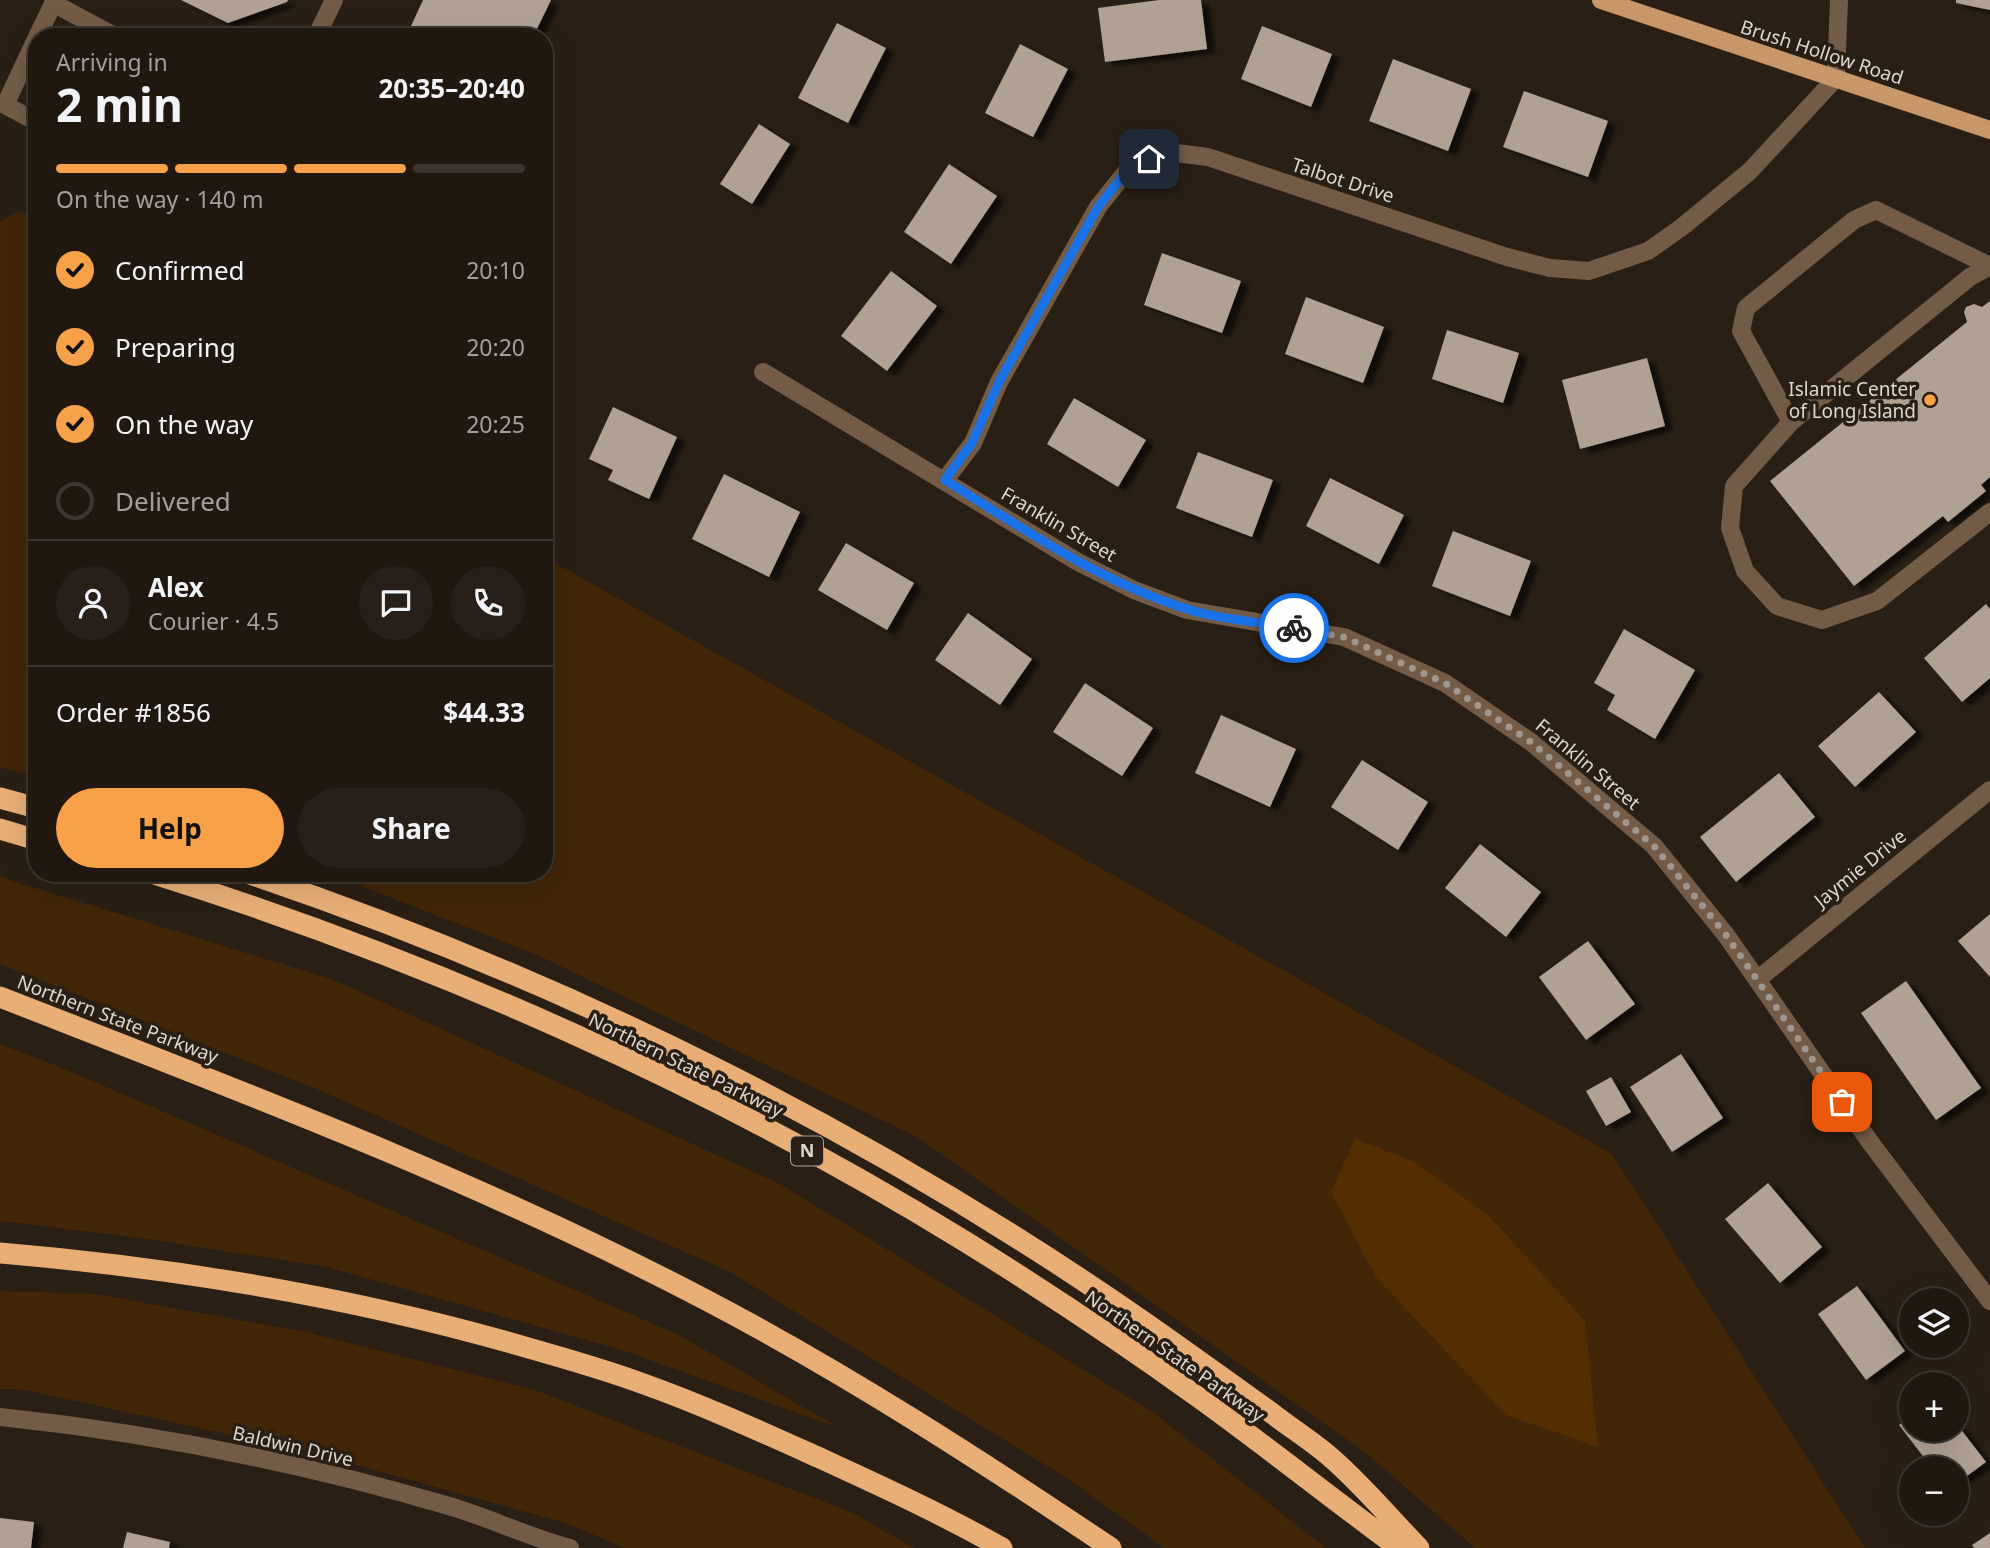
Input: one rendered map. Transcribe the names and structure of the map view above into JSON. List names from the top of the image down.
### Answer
{
  "streets": {
    "highway": ["Northern State Parkway", "N"],
    "main road": ["Brush Hollow Road"],
    "street": [
      "Talbot Drive",
      "Franklin Street",
      "Jaymie Drive",
      "Baldwin Drive"
    ]
  },
  "crossings": [
    ["Brush Hollow Road", "Talbot Drive"],
    ["Talbot Drive", "Franklin Street"],
    ["Franklin Street", "Jaymie Drive"]
  ],
  "places": ["Islamic Center of Long Island"],
  "page": {
    "heading": ["2 min", "Arriving in", "20:35–20:40"],
    "panel": [
      "Alex",
      "Courier · 4.5",
      "Order #1856",
      "$44.33"
    ],
    "bar": "On the way · 140 m",
    "list": [
      ["Confirmed", "20:10"],
      ["Preparing", "20:20"],
      ["On the way", "20:25"],
      "Delivered"
    ],
    "buttons": ["Help", "Share"],
    "map_buttons": ["+", "−"]
  }
}
